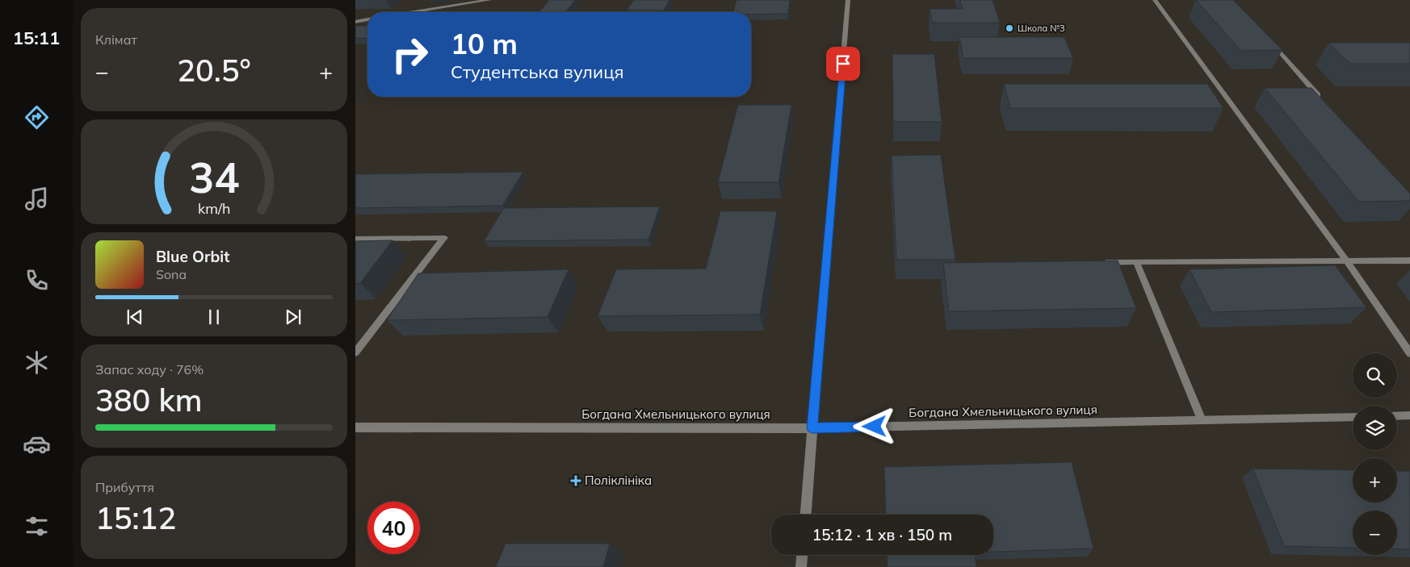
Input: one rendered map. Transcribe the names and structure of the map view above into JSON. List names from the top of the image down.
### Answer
{
  "streets": {
    "street": ["Богдана Хмельницького вулиця"]
  },
  "places": {
    "other": ["Школа №3"],
    "health": ["Поліклініка"]
  },
  "page": {
    "tabs": "15:11",
    "tile": [
      "Клімат",
      ["Запас ходу · 76%", "380 km"],
      ["Прибуття", "15:12"]
    ],
    "turn": ["10 m", "Студентська вулиця"],
    "heat": ["−", "20.5°", "+"],
    "song": ["Blue Orbit", "Sona"],
    "map_buttons": ["+", "−"],
    "limit": "40",
    "trip": "15:12 · 1 хв · 150 m",
    "gauge": ["34", "km/h"]
  }
}
